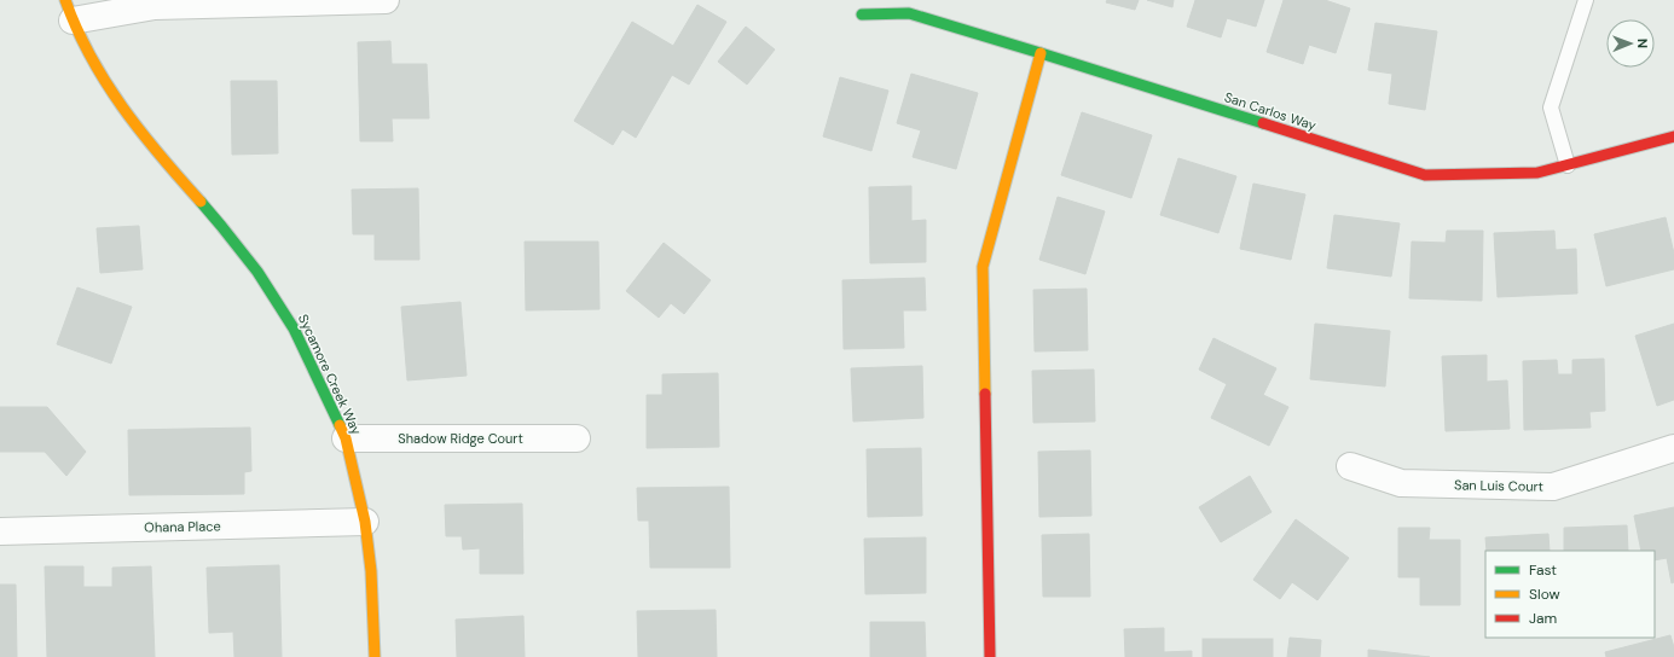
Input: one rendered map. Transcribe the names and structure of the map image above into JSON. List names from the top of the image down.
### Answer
{
  "streets": {
    "street": [
      "San Carlos Way",
      "Sycamore Creek Way",
      "Shadow Ridge Court",
      "San Luis Court",
      "Ohana Place"
    ]
  },
  "crossings": [
    ["Sycamore Creek Way", "Shadow Ridge Court"],
    ["Sycamore Creek Way", "Ohana Place"]
  ],
  "legend": ["Fast", "Slow", "Jam"],
  "north": "right"
}
